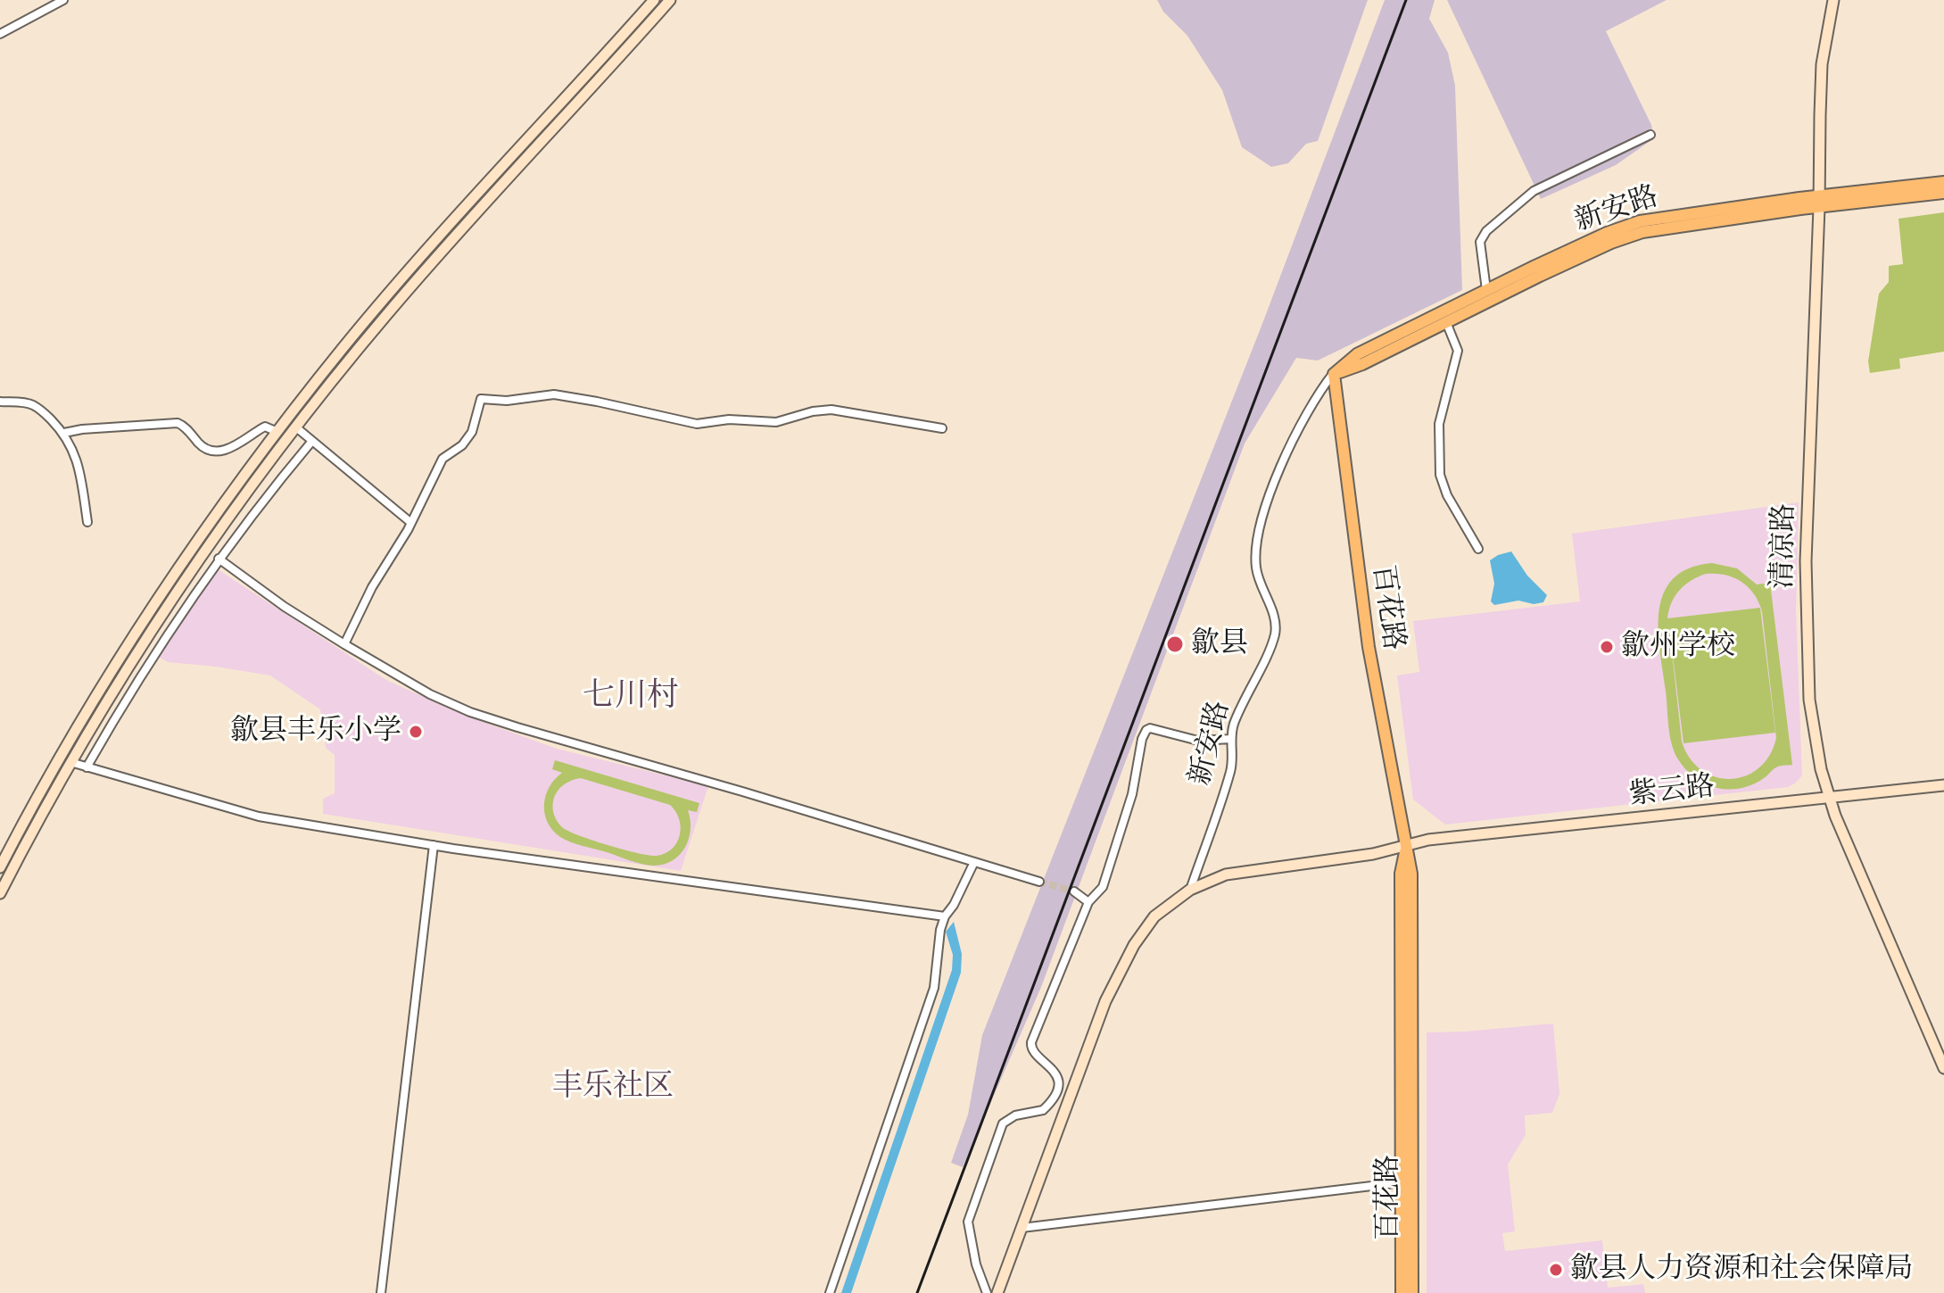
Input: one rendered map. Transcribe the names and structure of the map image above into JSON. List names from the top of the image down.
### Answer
{
  "streets": {
    "main road": ["新安路", "百花路"],
    "street": ["清凉路", "紫云路"]
  },
  "crossings": [
    ["新安路", "清凉路"],
    ["新安路", "百花路"],
    ["新安路", "紫云路"],
    ["清凉路", "紫云路"],
    ["百花路", "紫云路"]
  ],
  "districts": ["七川村", "丰乐社区"],
  "places": [
    "歙县",
    "歙州学校",
    "歙县丰乐小学",
    "歙县人力资源和社会保障局"
  ]
}
